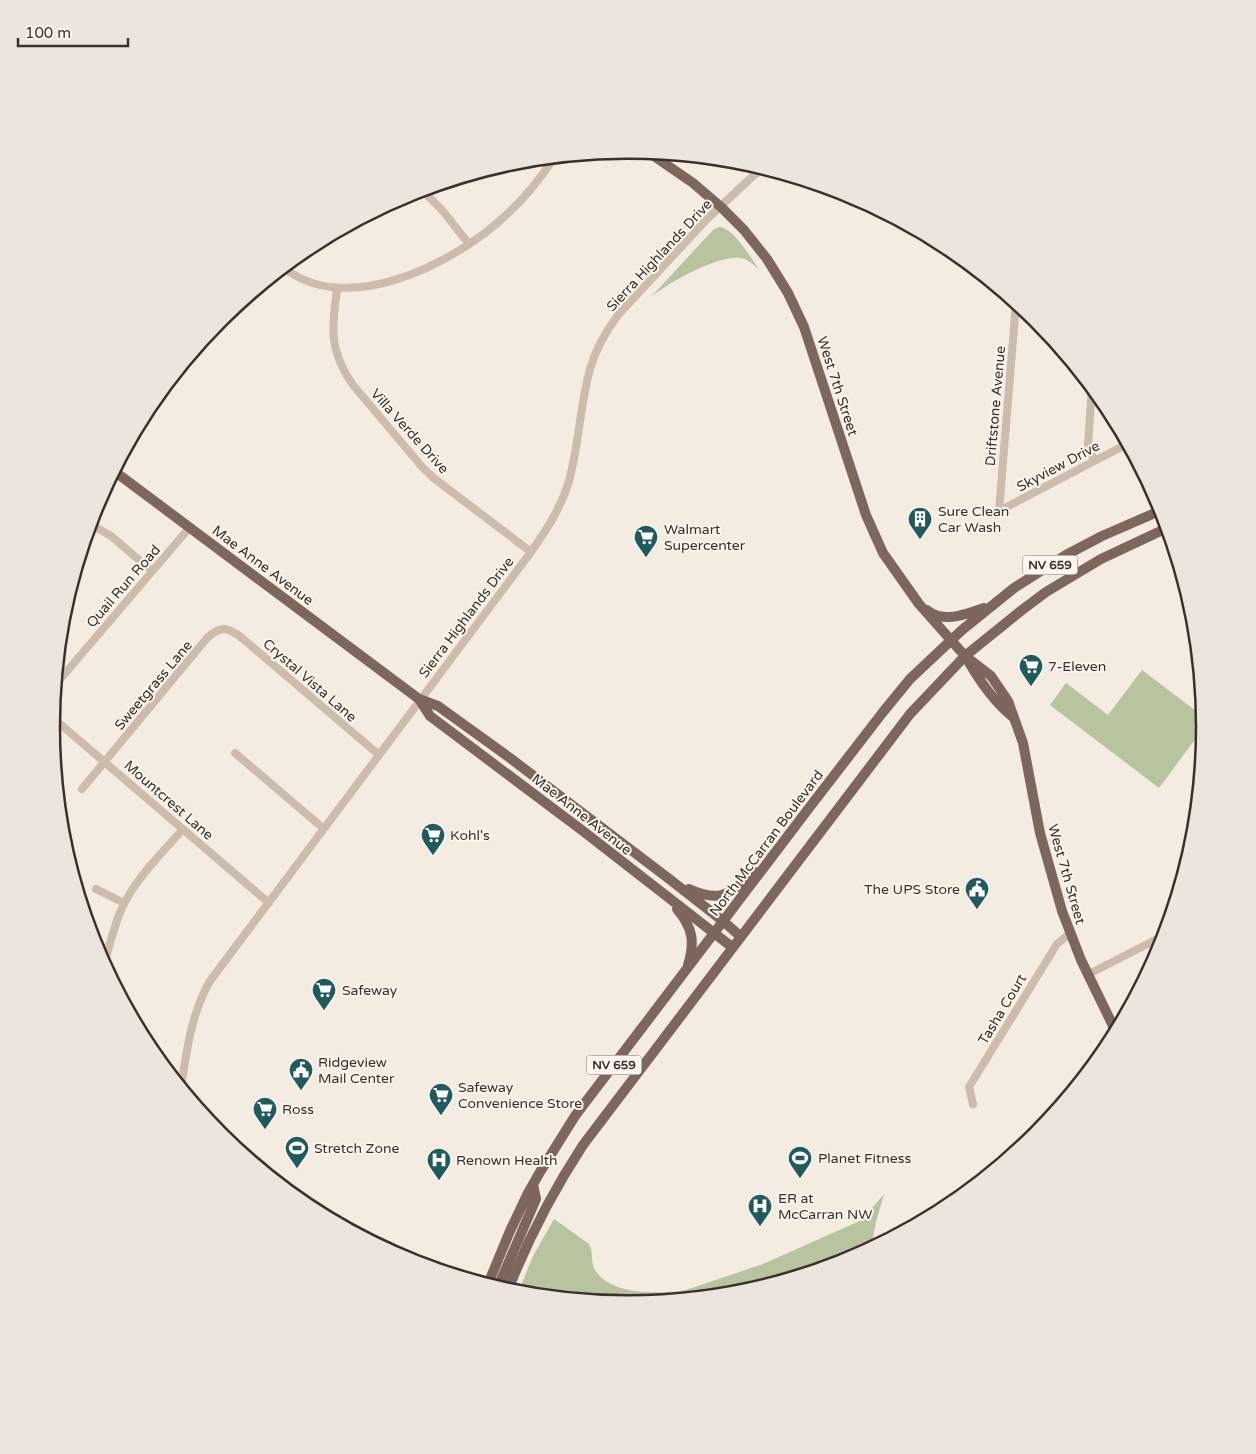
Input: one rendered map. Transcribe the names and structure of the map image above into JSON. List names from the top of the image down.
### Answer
{
  "streets": {
    "main road": [
      "West 7th Street",
      "Mae Anne Avenue",
      "NV 659",
      "North McCarran Boulevard"
    ],
    "street": [
      "Sierra Highlands Drive",
      "Driftstone Avenue",
      "Villa Verde Drive",
      "Skyview Drive",
      "Quail Run Road",
      "Crystal Vista Lane",
      "Sweetgrass Lane",
      "Mountcrest Lane",
      "Tasha Court"
    ]
  },
  "crossings": [
    ["Sierra Highlands Drive", "West 7th Street"],
    ["Sierra Highlands Drive", "Villa Verde Drive"],
    ["Sierra Highlands Drive", "Mae Anne Avenue"],
    ["Sierra Highlands Drive", "Crystal Vista Lane"],
    ["Sierra Highlands Drive", "Mountcrest Lane"],
    ["West 7th Street", "NV 659"],
    ["West 7th Street", "North McCarran Boulevard"],
    ["West 7th Street", "Tasha Court"],
    ["Driftstone Avenue", "Skyview Drive"],
    ["Mae Anne Avenue", "NV 659"],
    ["Mae Anne Avenue", "Quail Run Road"],
    ["Mae Anne Avenue", "North McCarran Boulevard"],
    ["Crystal Vista Lane", "Sweetgrass Lane"],
    ["Sweetgrass Lane", "Mountcrest Lane"]
  ],
  "places": {
    "building": ["Sure Clean Car Wash"],
    "supermarket": [
      "Walmart Supercenter",
      "7-Eleven",
      "Kohl's",
      "Safeway",
      "Safeway Convenience Store",
      "Ross"
    ],
    "public building": ["The UPS Store", "Ridgeview Mail Center"],
    "sports": ["Stretch Zone", "Planet Fitness"],
    "hospital": ["Renown Health", "ER at McCarran NW"]
  },
  "scale_bar": "100 m"
}
